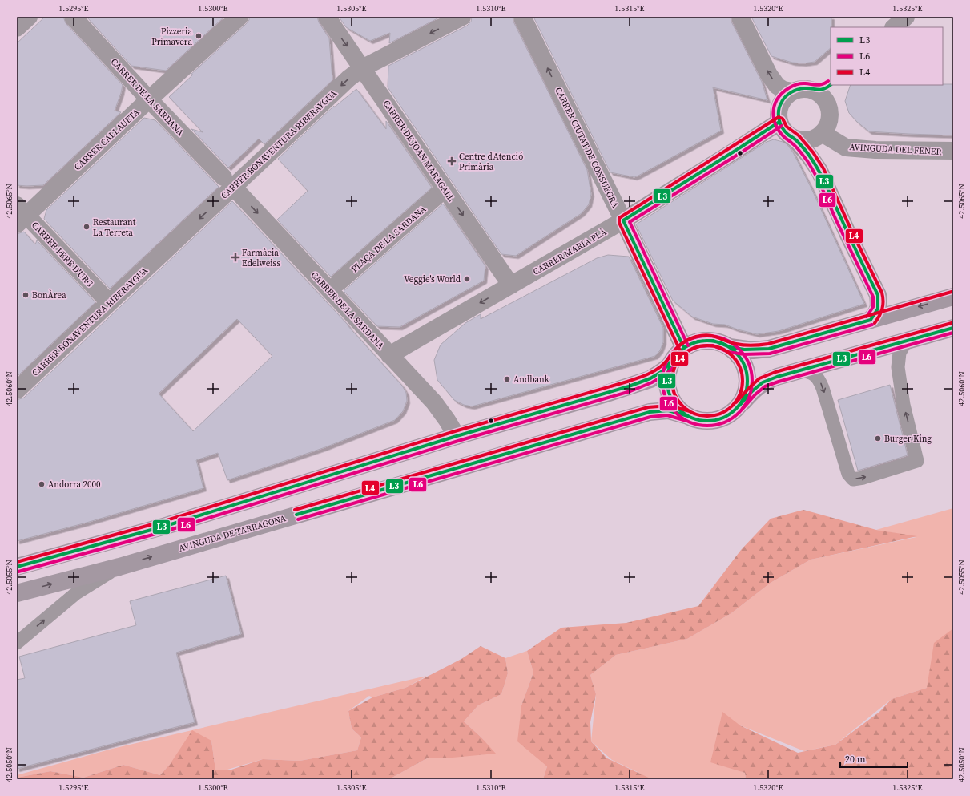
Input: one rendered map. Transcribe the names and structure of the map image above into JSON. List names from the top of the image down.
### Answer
{
  "streets": {
    "highway": ["AVINGUDA DE TARRAGONA"],
    "street": [
      "CARRER DE LA SARDANA",
      "CARRER CALLAUETA",
      "CARRER BONAVENTURA RIBERAYGUA",
      "CARRER CIUTAT DE CONSUEGRA",
      "AVINGUDA DEL FENER",
      "CARRER DE JOAN MARAGALL",
      "PLAÇA DE LA SARDANA",
      "CARRER MARIA PLÀ",
      "CARRER PERE D'URG"
    ]
  },
  "crossings": [
    ["CARRER DE LA SARDANA", "CARRER CALLAUETA"],
    ["CARRER DE LA SARDANA", "CARRER BONAVENTURA RIBERAYGUA"],
    ["CARRER DE LA SARDANA", "CARRER MARIA PLÀ"],
    ["CARRER CALLAUETA", "CARRER PERE D'URG"],
    ["CARRER BONAVENTURA RIBERAYGUA", "CARRER DE JOAN MARAGALL"],
    ["CARRER BONAVENTURA RIBERAYGUA", "CARRER PERE D'URG"],
    ["CARRER CIUTAT DE CONSUEGRA", "CARRER MARIA PLÀ"],
    ["CARRER CIUTAT DE CONSUEGRA", "AVINGUDA DE TARRAGONA"],
    ["AVINGUDA DEL FENER", "CARRER MARIA PLÀ"],
    ["CARRER DE JOAN MARAGALL", "CARRER MARIA PLÀ"]
  ],
  "one_way": [
    "CARRER DE LA SARDANA",
    "CARRER BONAVENTURA RIBERAYGUA",
    "CARRER CIUTAT DE CONSUEGRA",
    "CARRER DE JOAN MARAGALL"
  ],
  "places": {
    "other": [
      "Pizzeria Primavera",
      "Restaurant La Terreta",
      "Veggie's World",
      "BonÀrea",
      "Andbank",
      "Burger King",
      "Andorra 2000"
    ],
    "health": ["Centre d'Atenció Primària", "Farmàcia Edelweiss"]
  },
  "lines": ["transit line L6", "transit line L3", "transit line L4"],
  "legend": ["L3", "L6", "L4"],
  "scale_bar": "20 m",
  "coordinates": [
    "1.5295°E",
    "1.5300°E",
    "1.5305°E",
    "1.5310°E",
    "1.5315°E",
    "1.5320°E",
    "1.5325°E",
    "42.5065°N",
    "42.5060°N",
    "42.5055°N",
    "42.5050°N"
  ]
}
